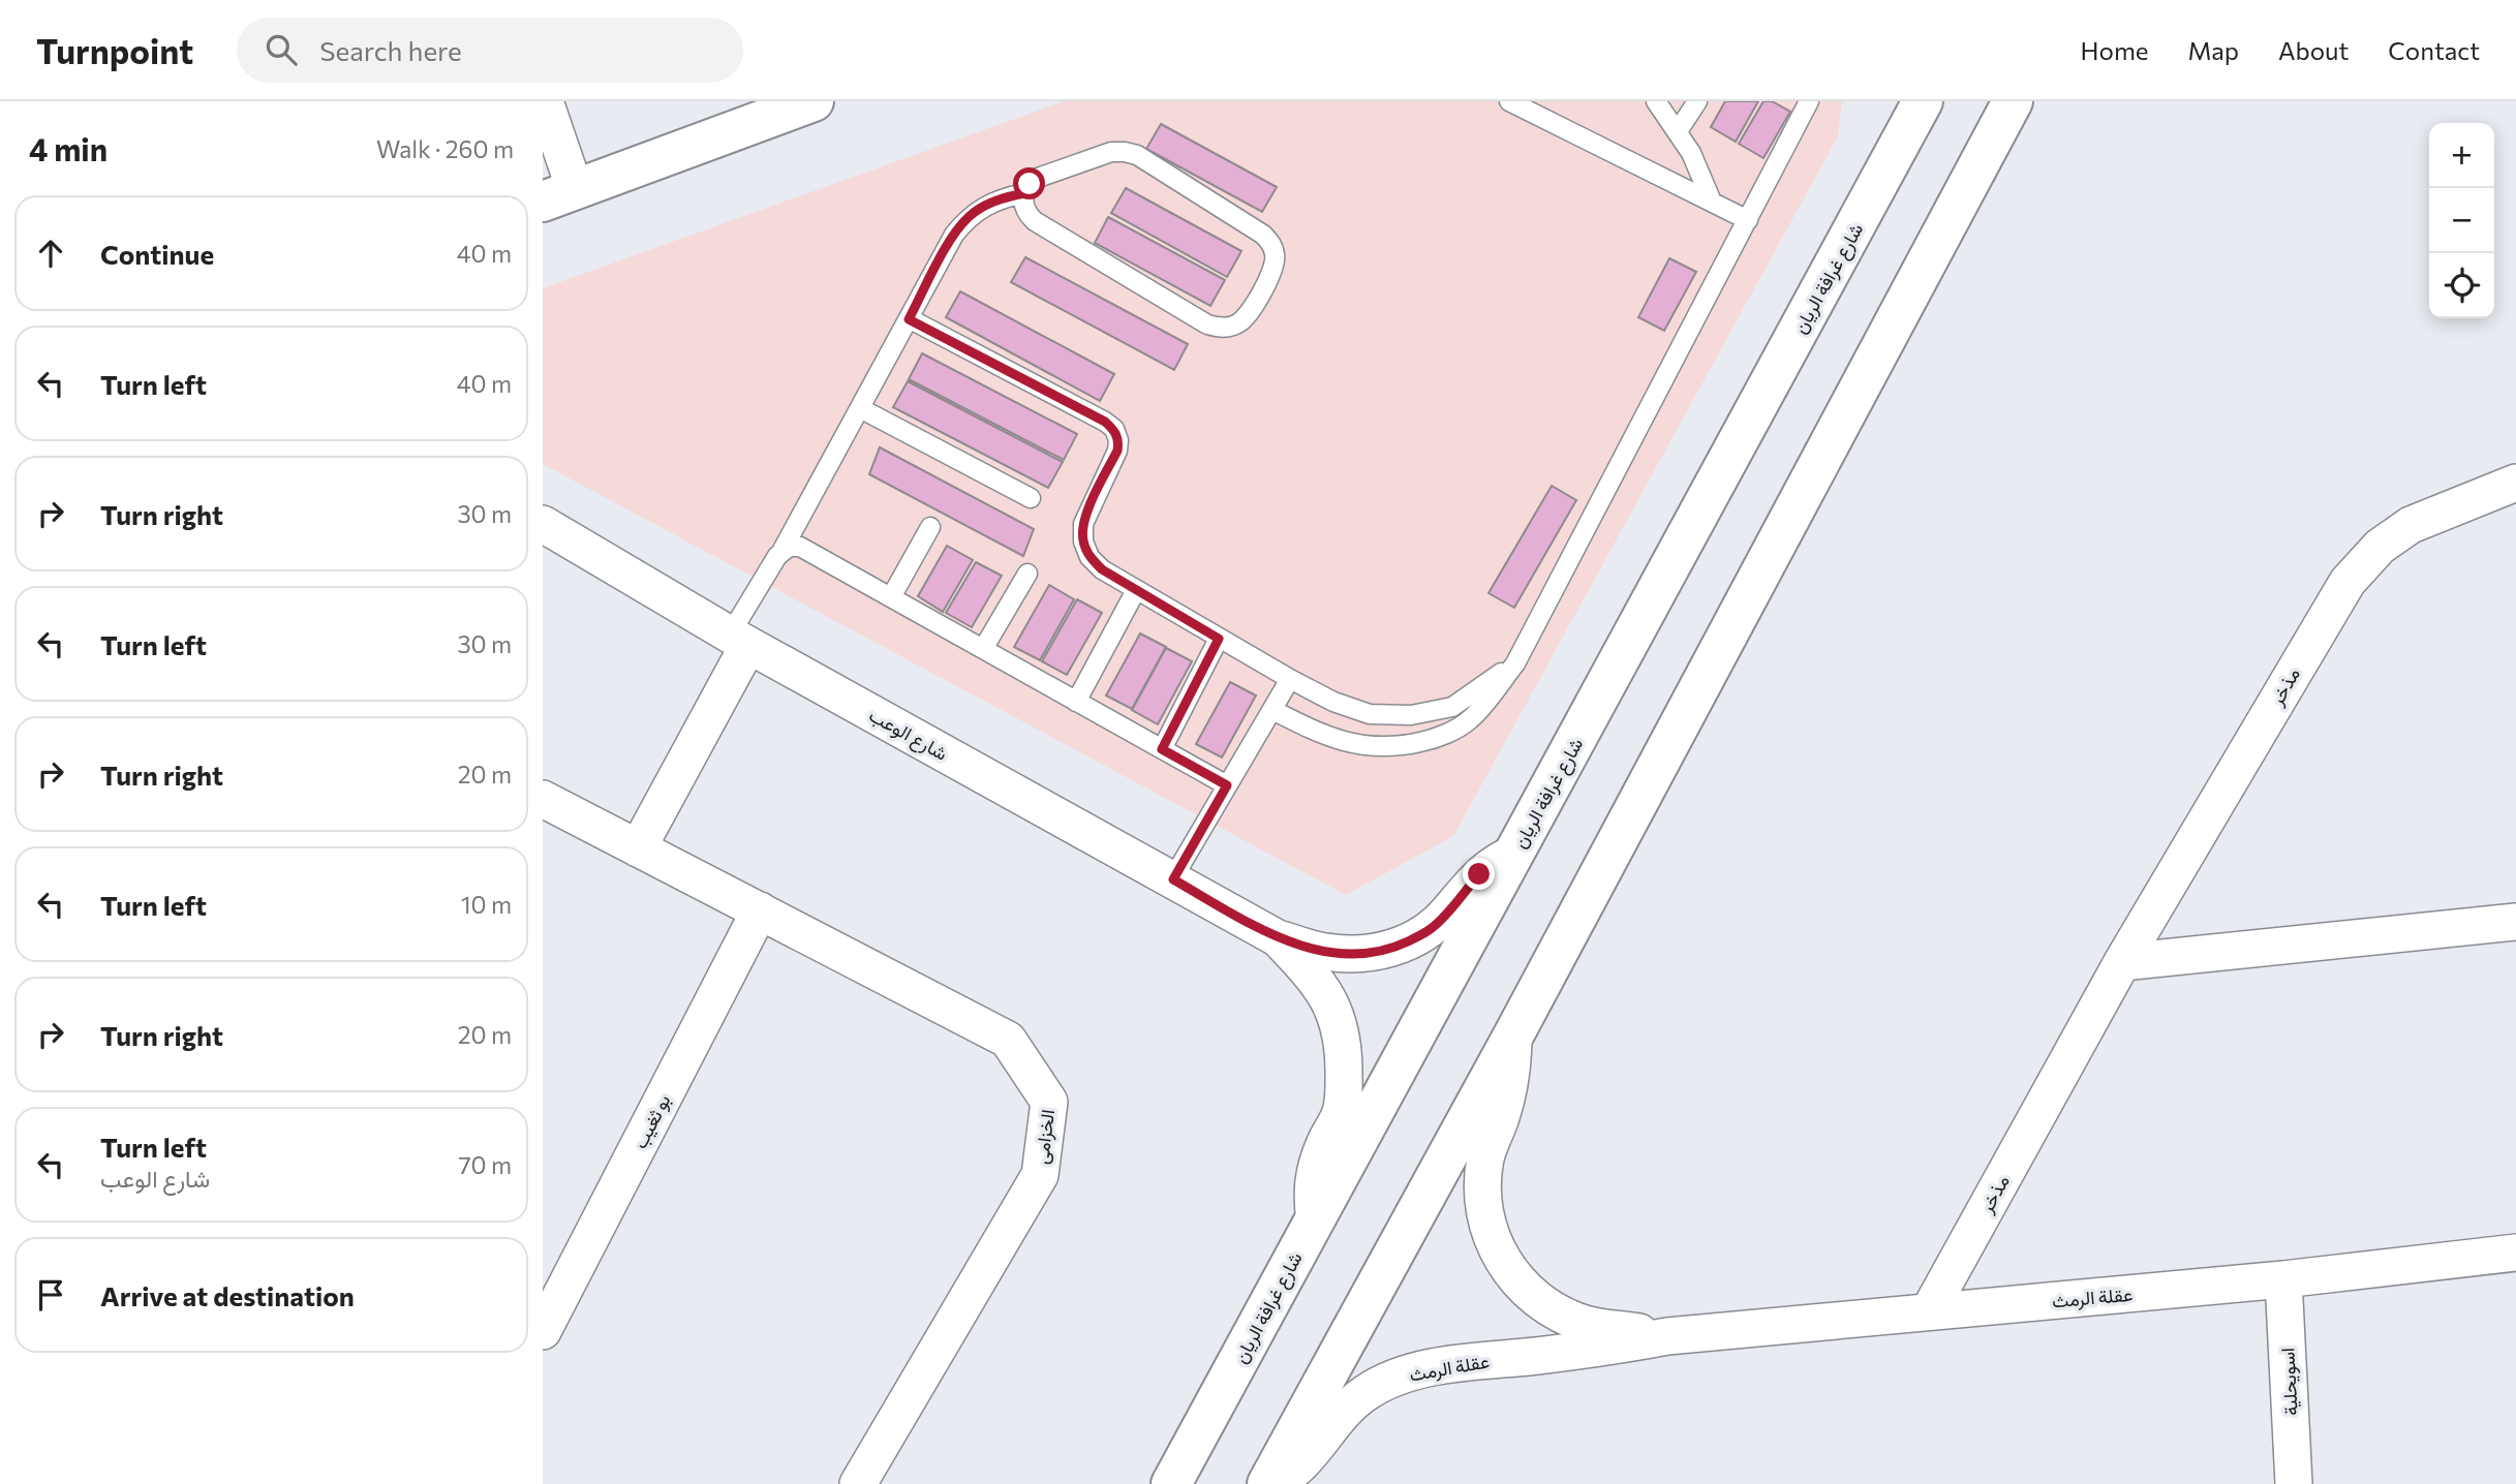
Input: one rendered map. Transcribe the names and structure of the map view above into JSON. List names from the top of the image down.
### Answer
{
  "streets": {
    "main road": ["شارع غرافة الريان"],
    "street": [
      "مذخر",
      "شارع الوعب",
      "بو ثغيب",
      "الخزامى",
      "عقلة الرمث",
      "اسويحلية"
    ]
  },
  "crossings": [
    ["شارع غرافة الريان", "شارع الوعب"],
    ["مذخر", "عقلة الرمث"],
    ["بو ثغيب", "الخزامى"],
    ["عقلة الرمث", "اسويحلية"]
  ],
  "page": {
    "header": "Turnpoint",
    "search": "Search here",
    "nav": [
      "Home",
      "Map",
      "About",
      "Contact"
    ],
    "heading": ["4 min", "Walk · 260 m"],
    "map_buttons": ["+", "−"],
    "list": [
      ["Continue", "40 m"],
      ["Turn left", "40 m"],
      ["Turn right", "30 m"],
      ["Turn left", "30 m"],
      ["Turn right", "20 m"],
      ["Turn left", "10 m"],
      ["Turn right", "20 m"],
      ["Turn left", "شارع الوعب", "70 m"],
      "Arrive at destination"
    ]
  }
}
